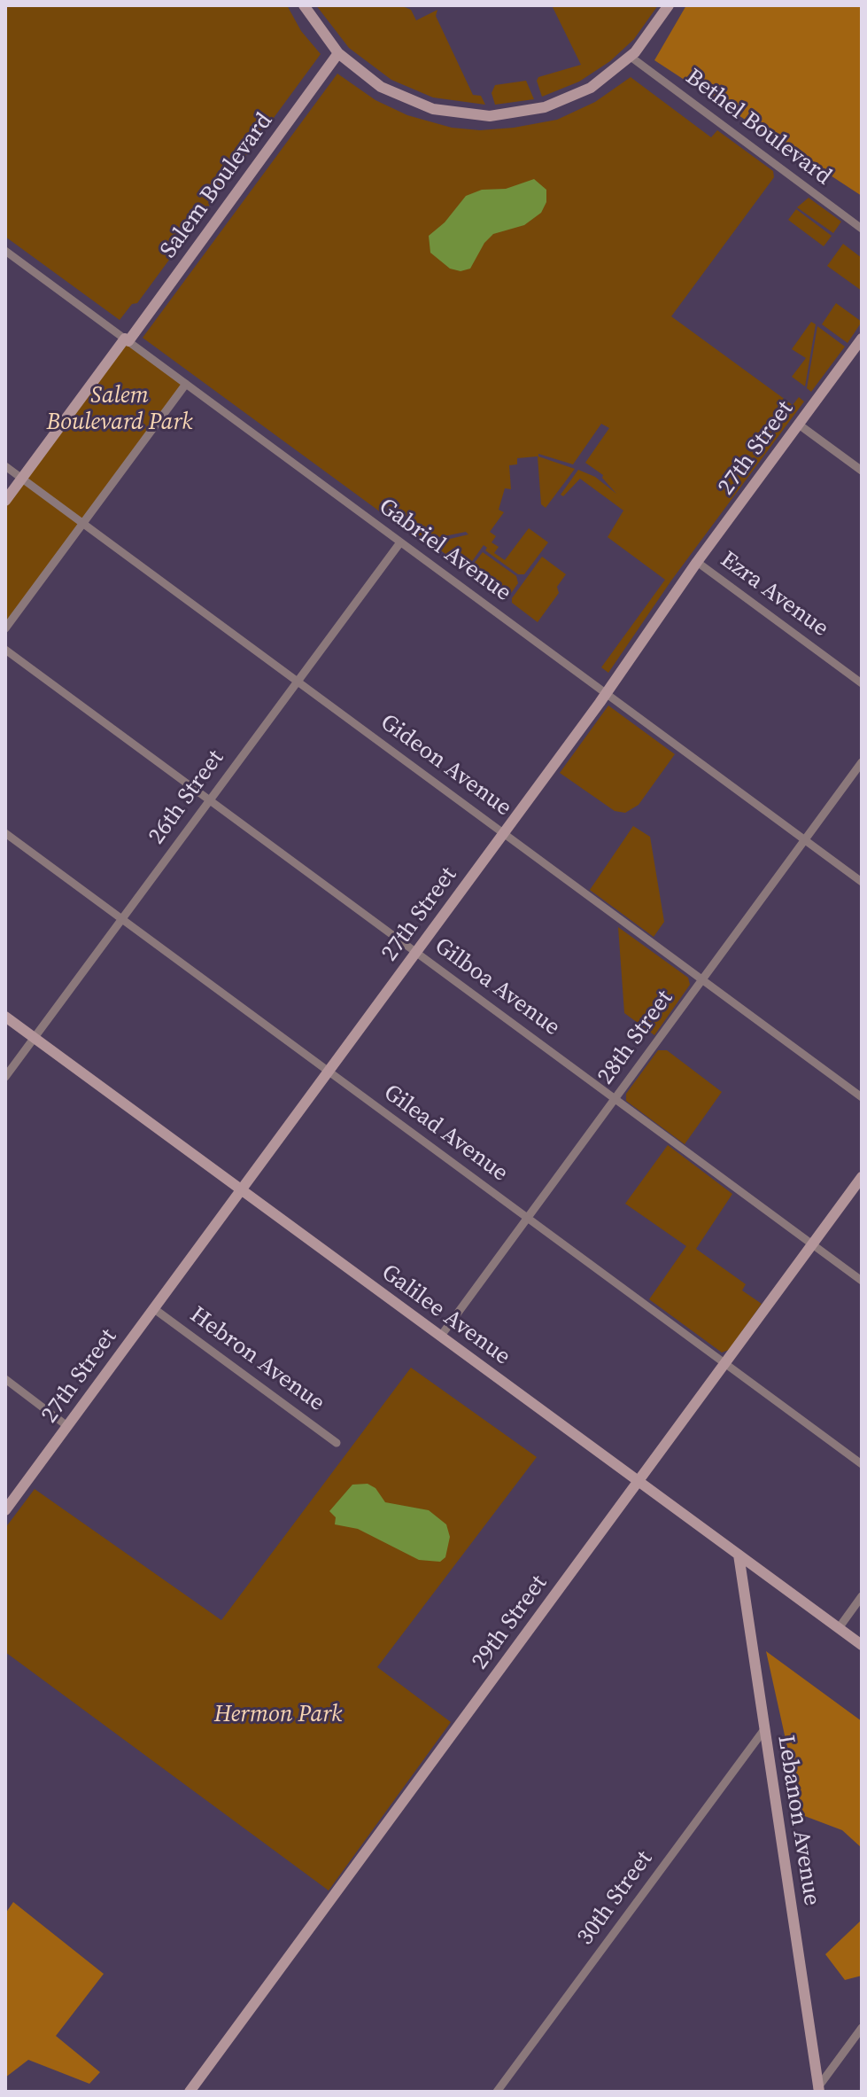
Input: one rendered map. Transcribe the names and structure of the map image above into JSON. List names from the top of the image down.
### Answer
{
  "streets": {
    "street": [
      "Bethel Boulevard",
      "Salem Boulevard",
      "27th Street",
      "Gabriel Avenue",
      "Ezra Avenue",
      "Gideon Avenue",
      "26th Street",
      "Gilboa Avenue",
      "28th Street",
      "Gilead Avenue",
      "Galilee Avenue",
      "Hebron Avenue",
      "29th Street",
      "Lebanon Avenue",
      "30th Street"
    ]
  },
  "crossings": [
    ["Salem Boulevard", "Gabriel Avenue"],
    ["Salem Boulevard", "Gideon Avenue"],
    ["27th Street", "Gabriel Avenue"],
    ["27th Street", "Ezra Avenue"],
    ["27th Street", "Gideon Avenue"],
    ["27th Street", "Gilboa Avenue"],
    ["27th Street", "Gilead Avenue"],
    ["27th Street", "Galilee Avenue"],
    ["27th Street", "Hebron Avenue"],
    ["Gabriel Avenue", "26th Street"],
    ["Gabriel Avenue", "28th Street"],
    ["Gideon Avenue", "26th Street"],
    ["Gideon Avenue", "28th Street"],
    ["26th Street", "Gilboa Avenue"],
    ["26th Street", "Gilead Avenue"],
    ["26th Street", "Galilee Avenue"],
    ["Gilboa Avenue", "28th Street"],
    ["Gilboa Avenue", "29th Street"],
    ["28th Street", "Gilead Avenue"],
    ["28th Street", "Galilee Avenue"],
    ["Gilead Avenue", "29th Street"],
    ["Galilee Avenue", "29th Street"],
    ["Galilee Avenue", "Lebanon Avenue"],
    ["Lebanon Avenue", "30th Street"]
  ],
  "parks": ["Salem Boulevard Park", "Hermon Park"]
}
